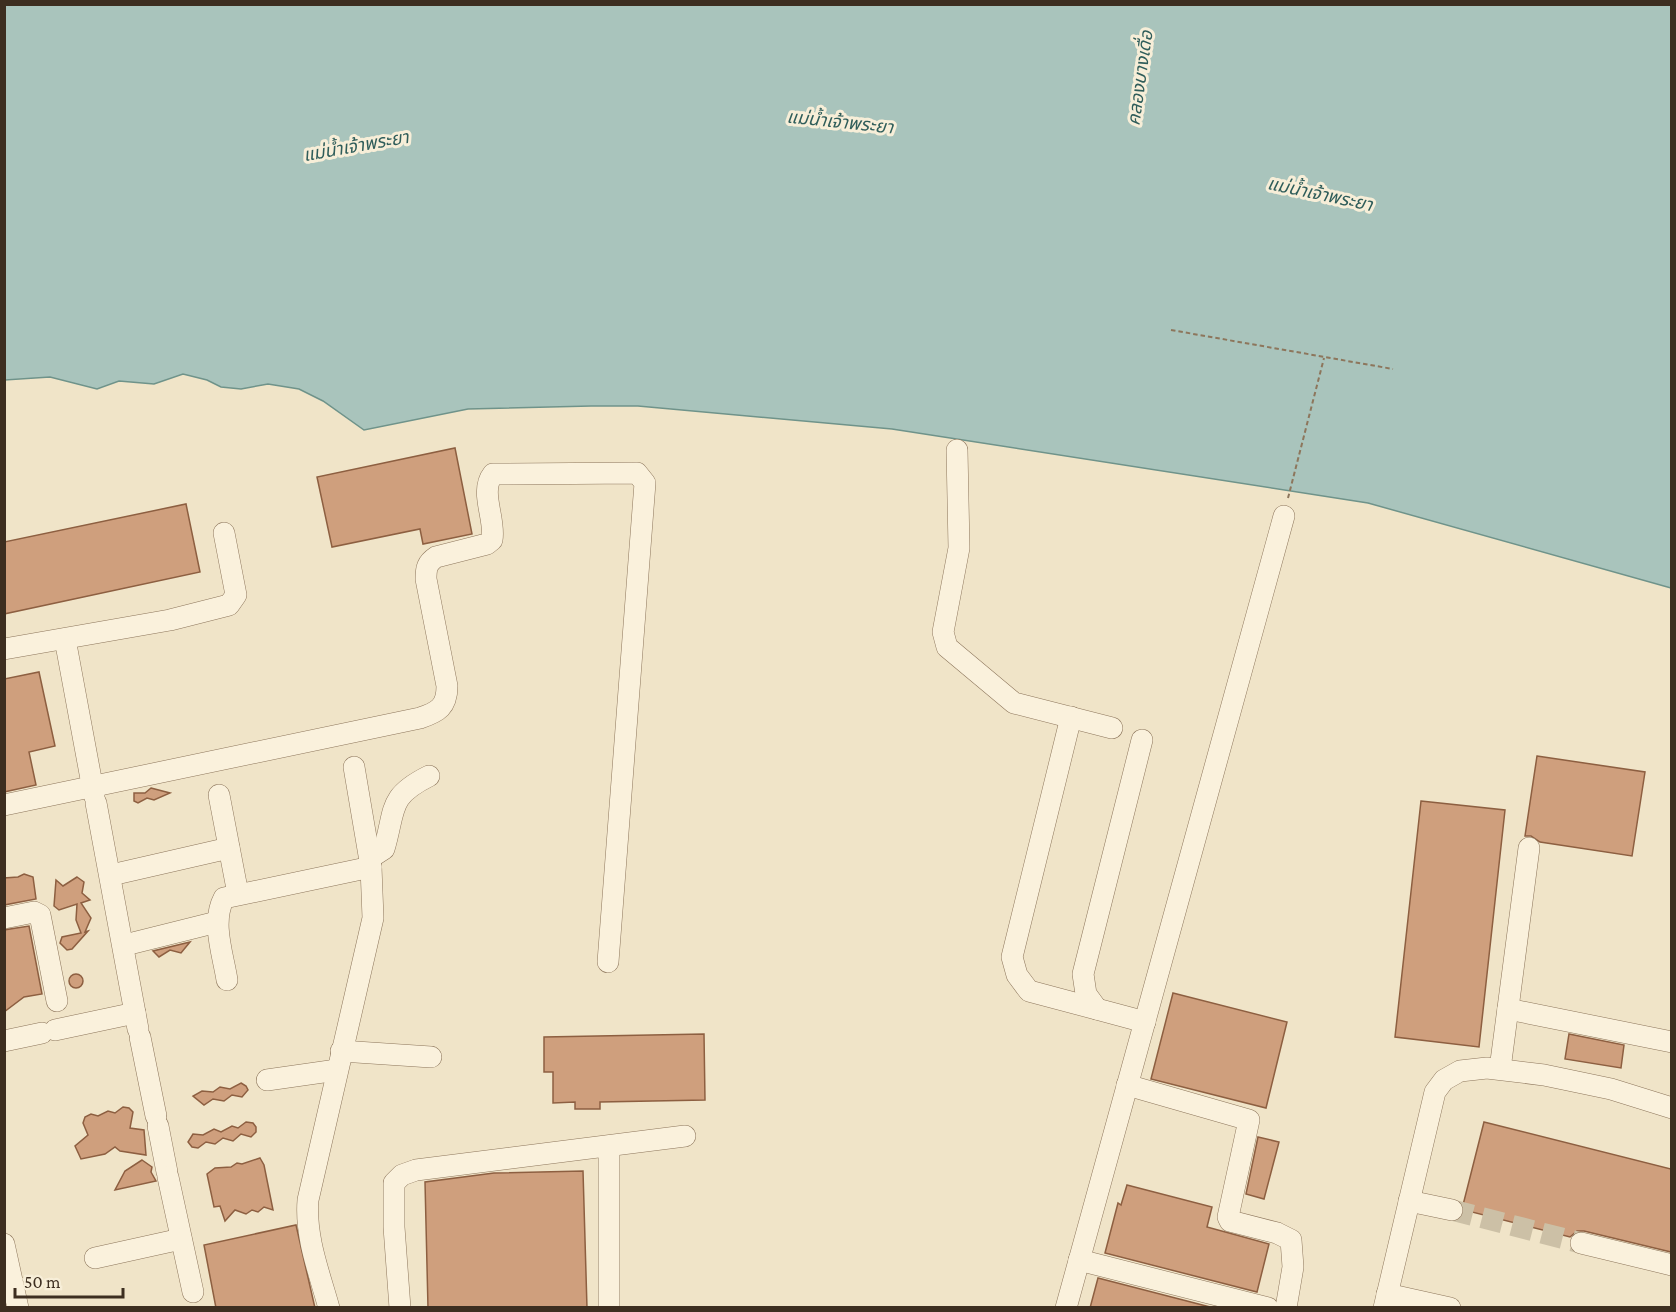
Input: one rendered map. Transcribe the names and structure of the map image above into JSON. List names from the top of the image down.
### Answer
{
  "water": ["คลองบางเดื่อ", "แม่น้ำเจ้าพระยา"],
  "scale_bar": "50 m"
}
